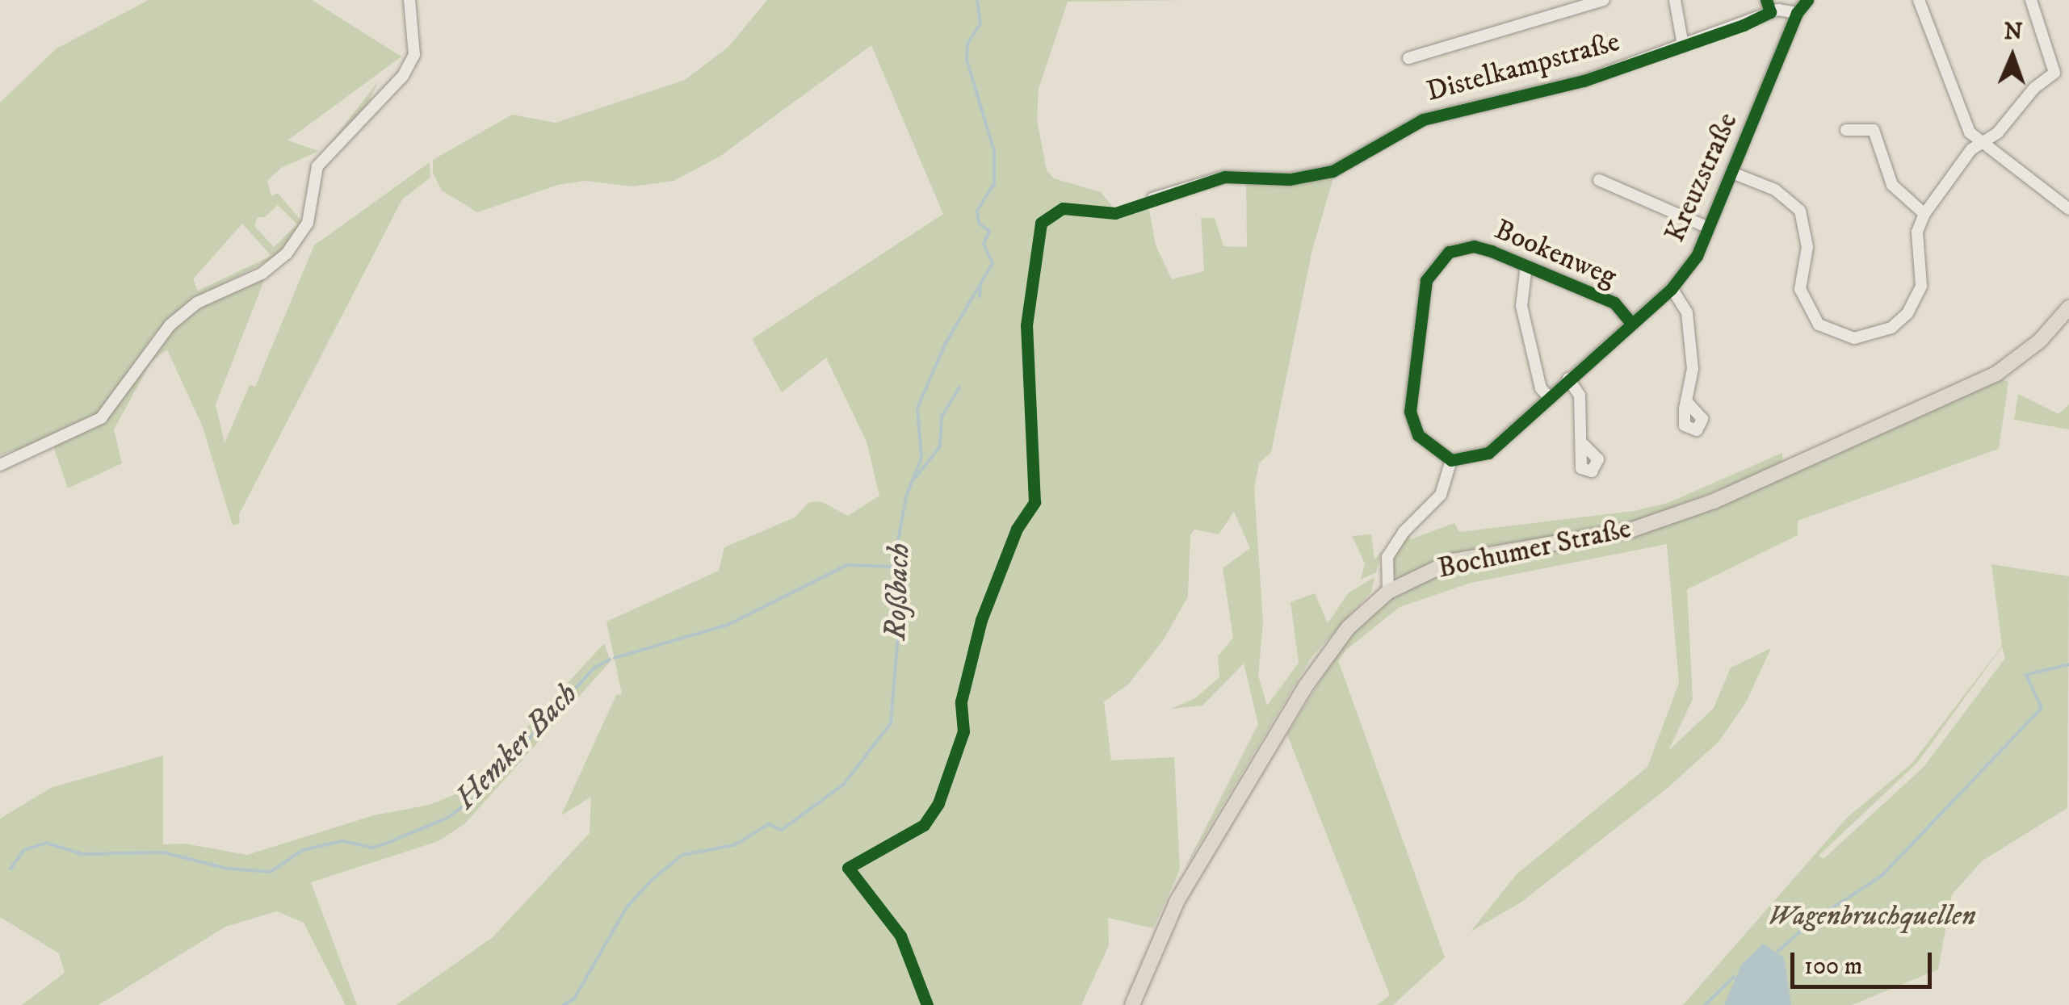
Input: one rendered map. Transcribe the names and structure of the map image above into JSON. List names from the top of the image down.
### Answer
{
  "streets": {
    "main road": ["Bochumer Straße"],
    "street": ["Distelkampstraße", "Kreuzstraße", "Bookenweg"]
  },
  "crossings": [
    ["Kreuzstraße", "Bookenweg"]
  ],
  "water": ["Roßbach", "Hemker Bach"],
  "parks": ["Wagenbruchquellen"],
  "scale_bar": "100 m",
  "north": "top"
}
